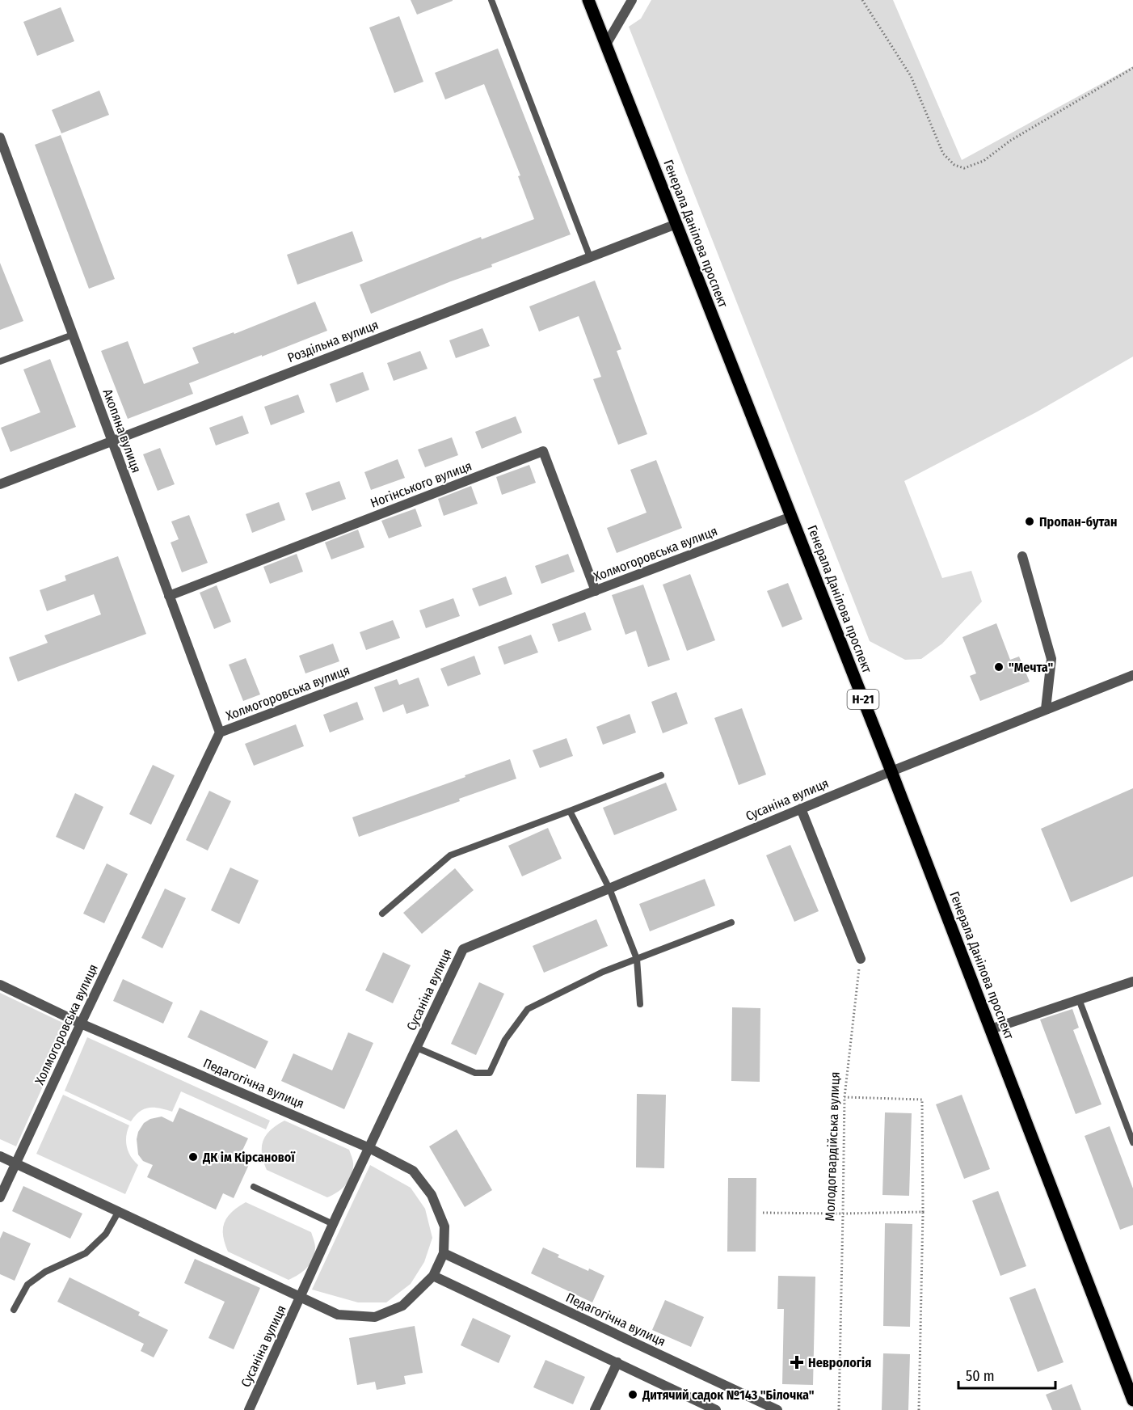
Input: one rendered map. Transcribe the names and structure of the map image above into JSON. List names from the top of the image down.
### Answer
{
  "streets": {
    "main road": ["Генерала Данілова проспект", "Н-21"],
    "street": [
      "Роздільна вулиця",
      "Акопяна вулиця",
      "Ногінського вулиця",
      "Холмогоровська вулиця",
      "Сусаніна вулиця",
      "Педагогічна вулиця"
    ],
    "path": ["Молодогвардійська вулиця"]
  },
  "crossings": [
    ["Генерала Данілова проспект", "Роздільна вулиця"],
    ["Генерала Данілова проспект", "Холмогоровська вулиця"],
    ["Генерала Данілова проспект", "Сусаніна вулиця"],
    ["Роздільна вулиця", "Акопяна вулиця"],
    ["Акопяна вулиця", "Ногінського вулиця"],
    ["Акопяна вулиця", "Холмогоровська вулиця"],
    ["Ногінського вулиця", "Холмогоровська вулиця"],
    ["Холмогоровська вулиця", "Педагогічна вулиця"],
    ["Сусаніна вулиця", "Педагогічна вулиця"]
  ],
  "places": {
    "other": [
      "Пропан-бутан",
      "\"Мечта\"",
      "ДК ім Кірсанової",
      "Дитячий садок №143 \"Білочка\""
    ],
    "health": ["Неврологія"]
  },
  "scale_bar": "50 m"
}
